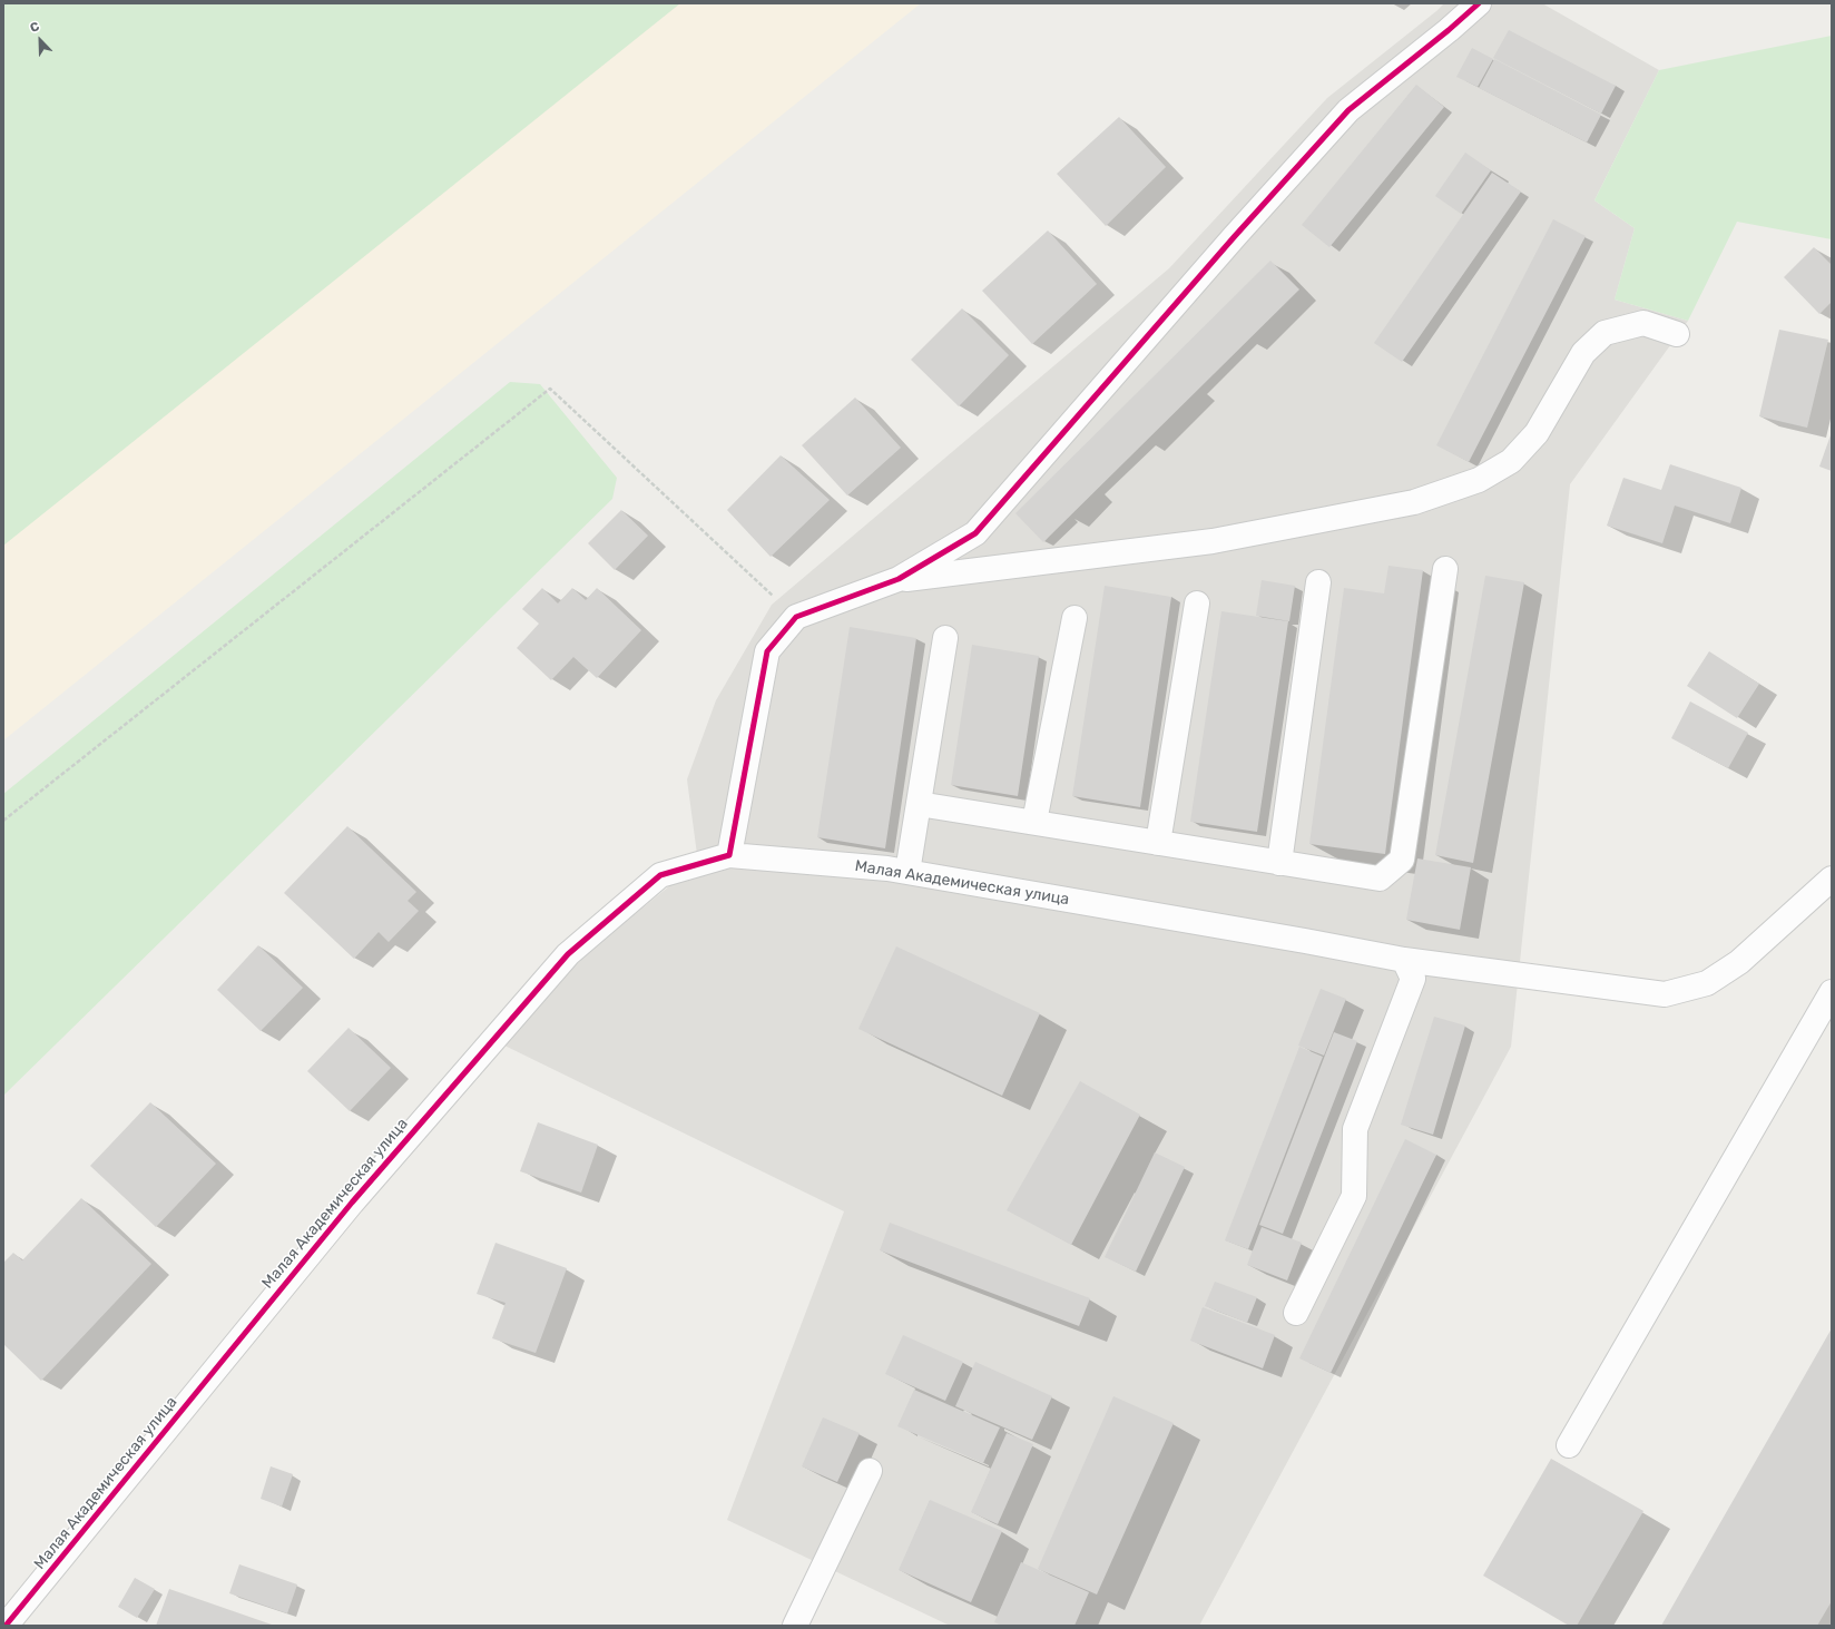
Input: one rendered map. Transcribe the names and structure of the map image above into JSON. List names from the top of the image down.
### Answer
{
  "streets": {
    "street": ["Малая Академическая улица"]
  },
  "north": "top left"
}
